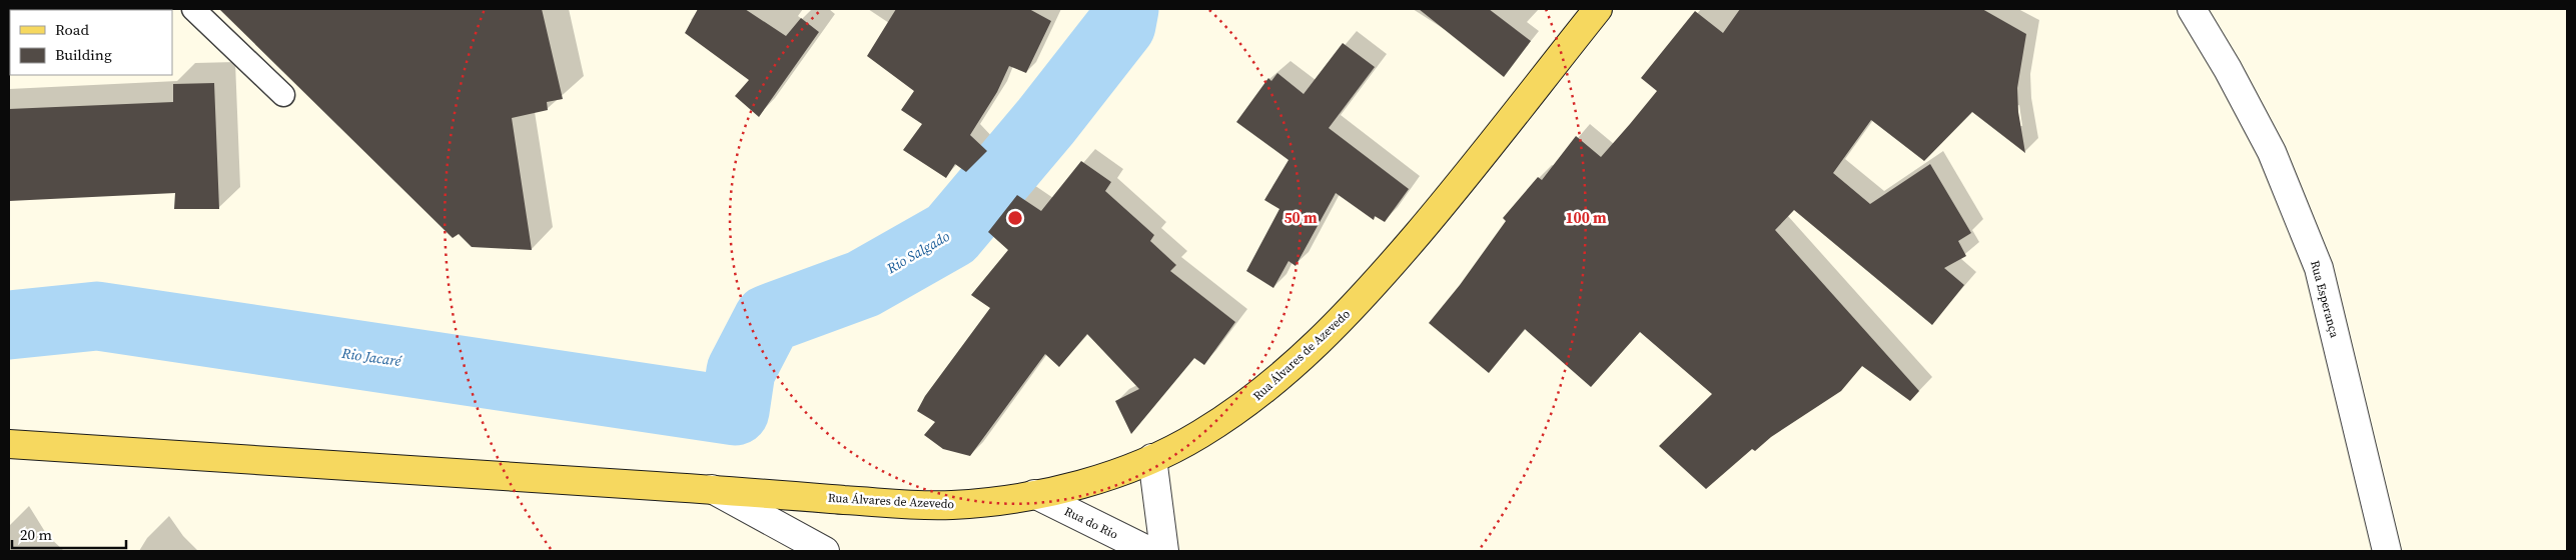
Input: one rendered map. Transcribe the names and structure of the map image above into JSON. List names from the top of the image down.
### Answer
{
  "streets": {
    "main road": ["Rua Álvares de Azevedo"],
    "street": ["Rua Esperança", "Rua do Rio"]
  },
  "crossings": [
    ["Rua Álvares de Azevedo", "Rua do Rio"]
  ],
  "water": ["Rio Salgado", "Rio Jacaré"],
  "legend": ["Road", "Building"],
  "scale_bar": "20 m",
  "rings": ["50 m", "100 m"]
}
